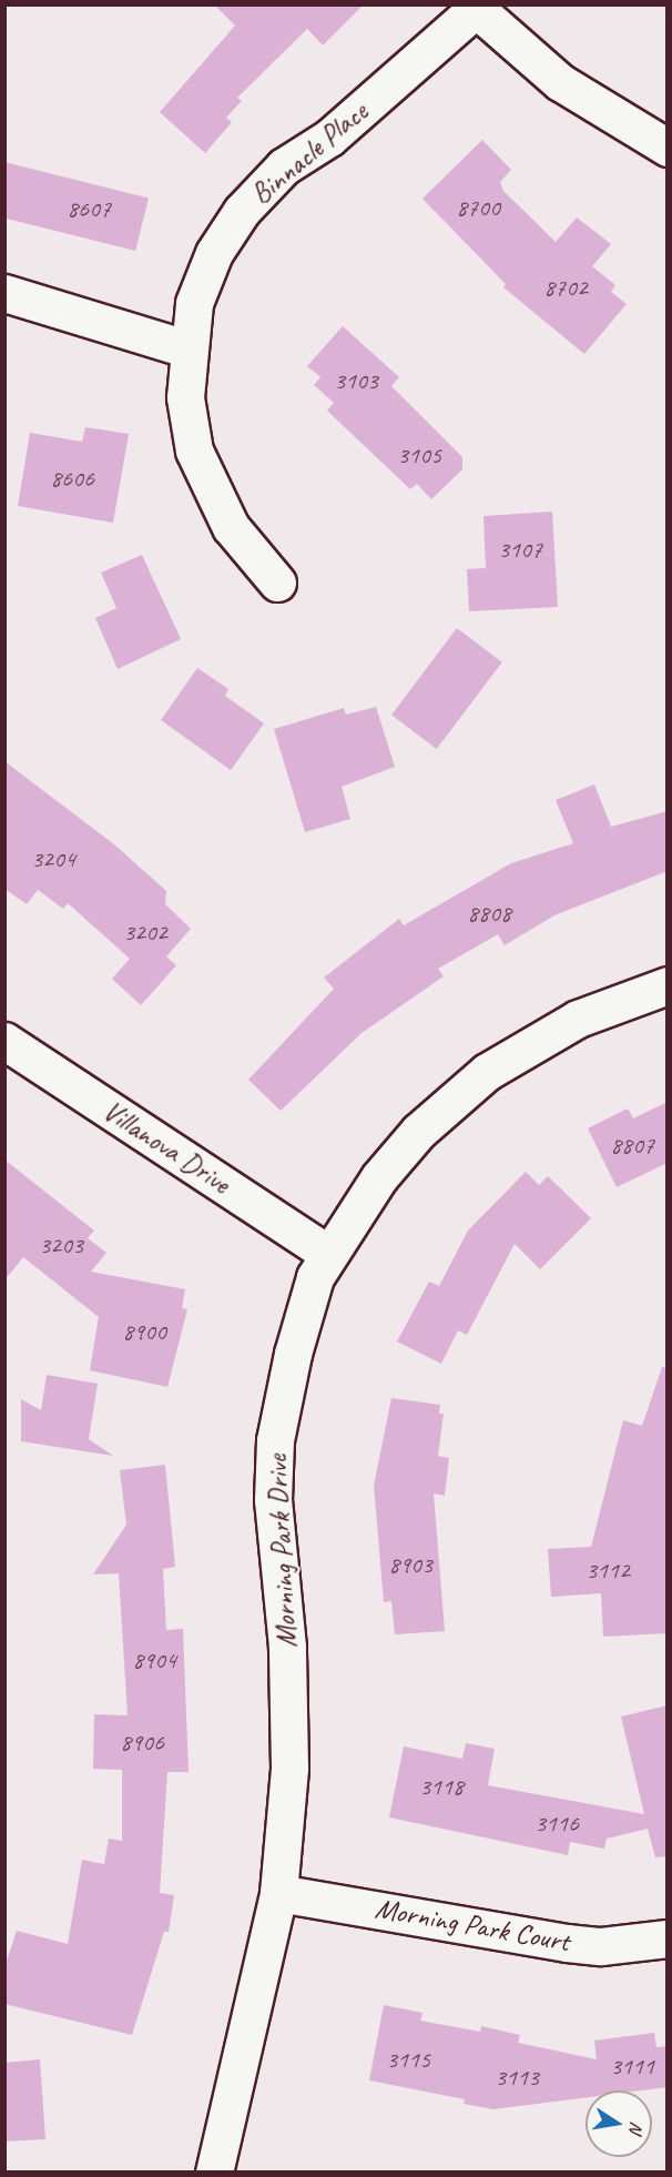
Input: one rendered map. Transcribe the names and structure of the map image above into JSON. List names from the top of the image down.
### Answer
{
  "streets": {
    "street": [
      "Binnacle Place",
      "Villanova Drive",
      "Morning Park Drive",
      "Morning Park Court"
    ]
  },
  "crossings": [
    ["Villanova Drive", "Morning Park Drive"],
    ["Morning Park Drive", "Morning Park Court"]
  ],
  "house_numbers": [
    "8700",
    "8607",
    "8702",
    "3103",
    "3105",
    "8606",
    "3107",
    "3204",
    "8808",
    "3202",
    "8807",
    "3203",
    "8900",
    "8903",
    "3112",
    "8904",
    "8906",
    "3118",
    "3116",
    "3115",
    "3111",
    "3113"
  ],
  "north": "right"
}
